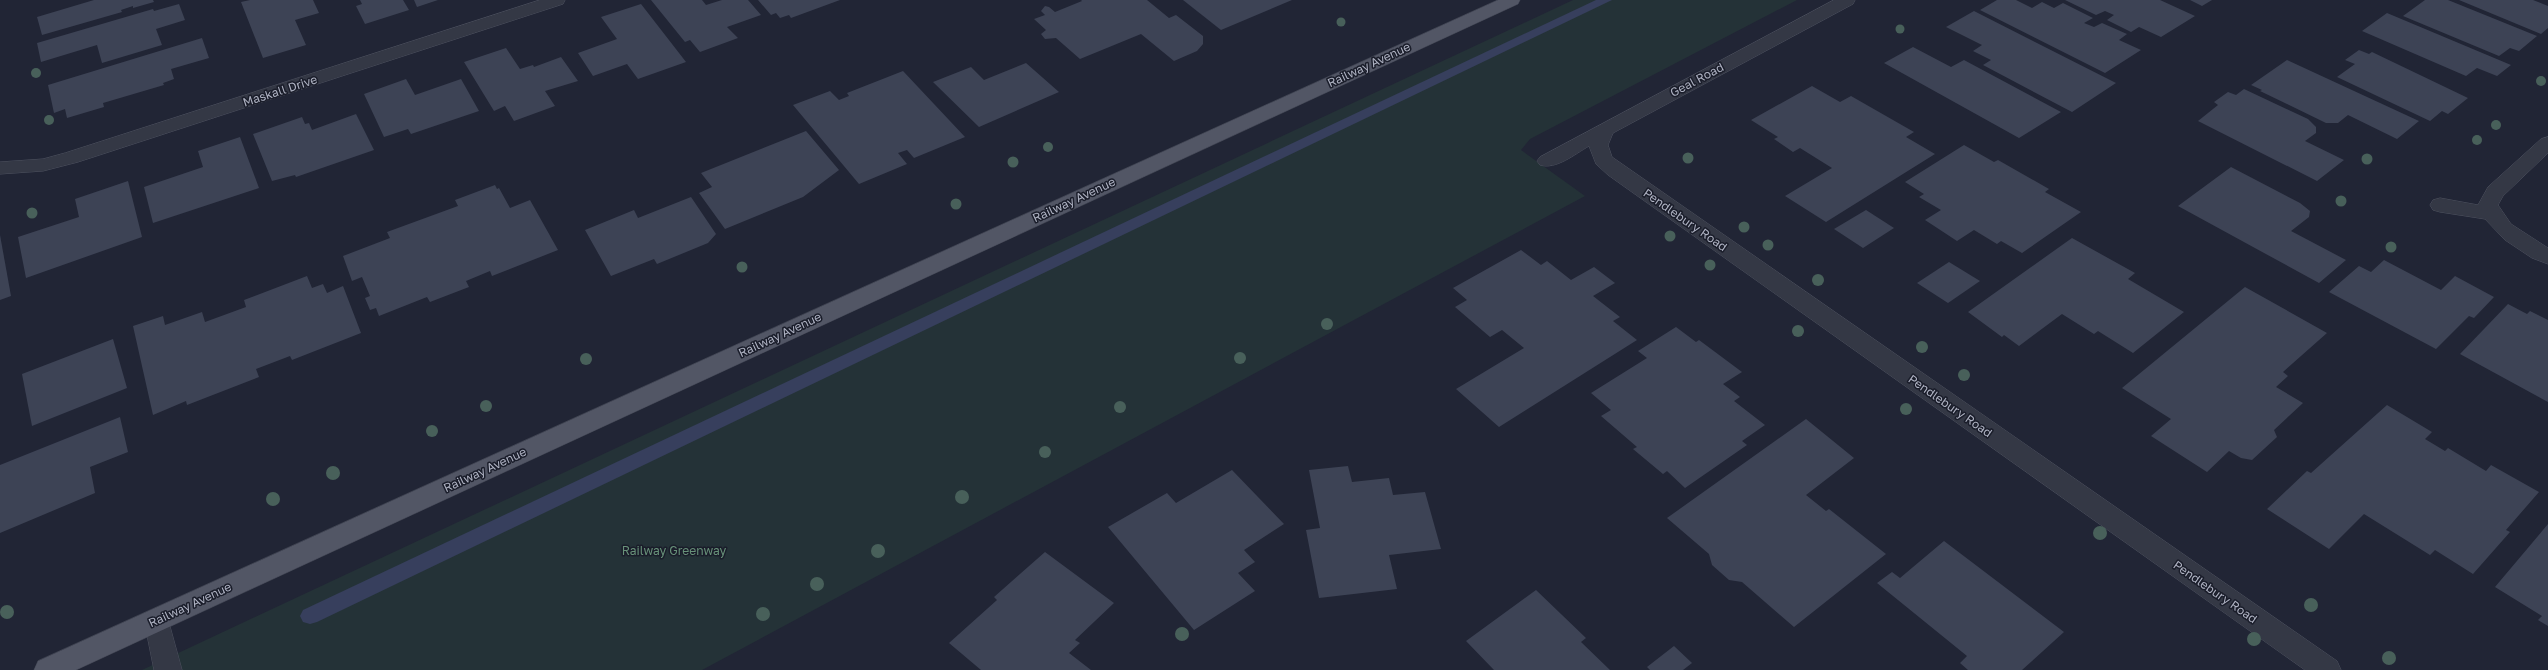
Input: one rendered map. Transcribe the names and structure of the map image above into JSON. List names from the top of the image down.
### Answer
{
  "streets": {
    "main road": ["Railway Avenue"],
    "street": ["Geal Road", "Maskall Drive", "Pendlebury Road"]
  },
  "crossings": [
    ["Geal Road", "Pendlebury Road"]
  ],
  "parks": ["Railway Greenway"]
}
